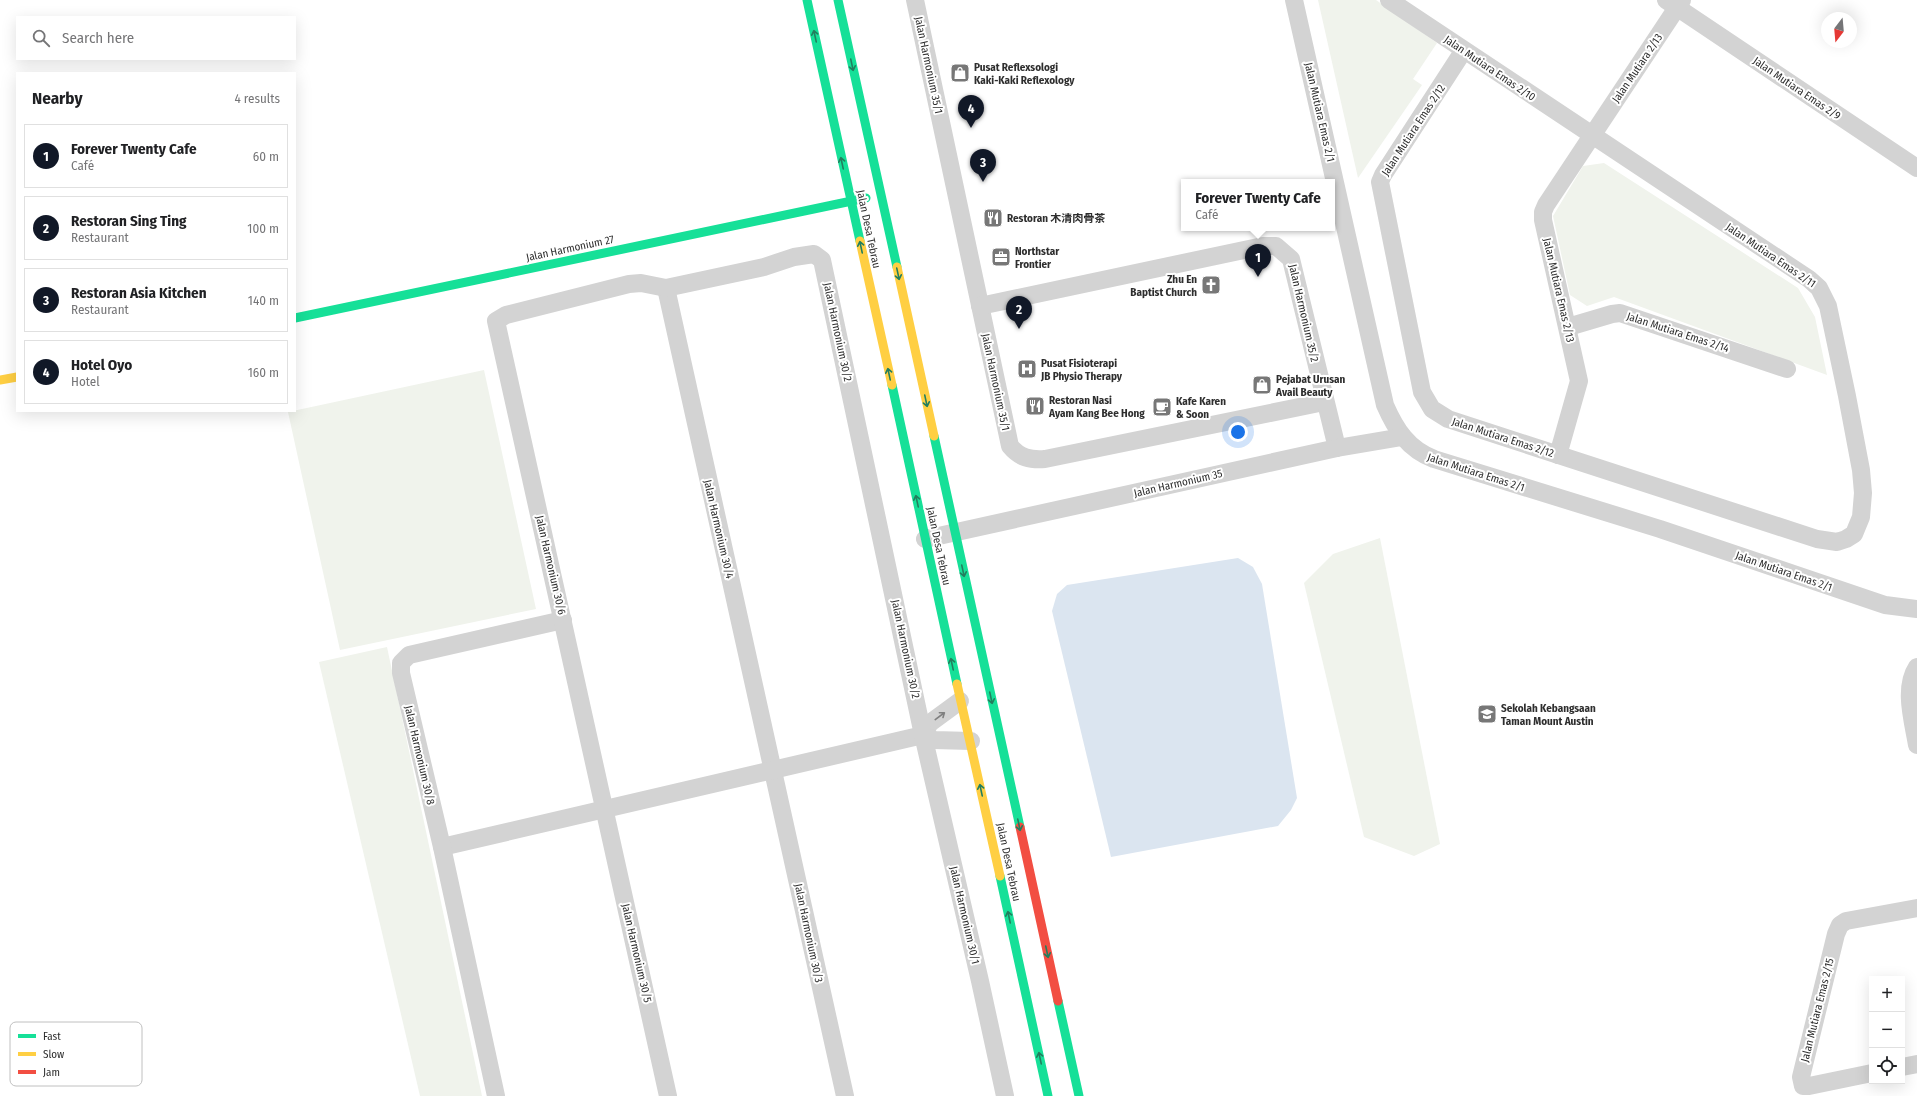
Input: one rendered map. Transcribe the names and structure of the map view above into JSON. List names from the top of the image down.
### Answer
{
  "streets": {
    "street": [
      "Jalan Harmonium 35/1",
      "Jalan Mutiara Emas 2/10",
      "Jalan Mutiara 2/13",
      "Jalan Mutiara Emas 2/9",
      "Jalan Mutiara Emas 2/1",
      "Jalan Mutiara Emas 2/12",
      "Jalan Desa Tebrau",
      "Jalan Harmonium 27",
      "Jalan Mutiara Emas 2/11",
      "Jalan Mutiara Emas 2/13",
      "Jalan Harmonium 35/2",
      "Jalan Harmonium 30/2",
      "Jalan Mutiara Emas 2/14",
      "Jalan Harmonium 35",
      "Jalan Harmonium 30/4",
      "Jalan Harmonium 30/6",
      "Jalan Harmonium 30/8",
      "Jalan Harmonium 30/1",
      "Jalan Harmonium 30/3",
      "Jalan Harmonium 30/5",
      "Jalan Mutiara Emas 2/15"
    ]
  },
  "crossings": [
    ["Jalan Harmonium 35/1", "Jalan Harmonium 35/2"],
    ["Jalan Mutiara Emas 2/10", "Jalan Mutiara 2/13"],
    ["Jalan Mutiara Emas 2/10", "Jalan Mutiara Emas 2/12"],
    ["Jalan Mutiara Emas 2/10", "Jalan Mutiara Emas 2/11"],
    ["Jalan Mutiara Emas 2/10", "Jalan Mutiara Emas 2/13"],
    ["Jalan Mutiara 2/13", "Jalan Mutiara Emas 2/9"],
    ["Jalan Mutiara 2/13", "Jalan Mutiara Emas 2/11"],
    ["Jalan Mutiara 2/13", "Jalan Mutiara Emas 2/13"],
    ["Jalan Mutiara Emas 2/1", "Jalan Harmonium 35"],
    ["Jalan Mutiara Emas 2/12", "Jalan Mutiara Emas 2/11"],
    ["Jalan Mutiara Emas 2/12", "Jalan Mutiara Emas 2/13"],
    ["Jalan Desa Tebrau", "Jalan Harmonium 27"],
    ["Jalan Desa Tebrau", "Jalan Harmonium 35"],
    ["Jalan Mutiara Emas 2/11", "Jalan Mutiara Emas 2/13"],
    ["Jalan Mutiara Emas 2/13", "Jalan Mutiara Emas 2/14"],
    ["Jalan Harmonium 35/2", "Jalan Harmonium 35"],
    ["Jalan Harmonium 30/2", "Jalan Harmonium 30/4"],
    ["Jalan Harmonium 30/2", "Jalan Harmonium 30/6"],
    ["Jalan Harmonium 30/2", "Jalan Harmonium 30/1"],
    ["Jalan Harmonium 30/4", "Jalan Harmonium 30/3"],
    ["Jalan Harmonium 30/6", "Jalan Harmonium 30/8"],
    ["Jalan Harmonium 30/6", "Jalan Harmonium 30/5"]
  ],
  "places": {
    "shop": ["Pusat Reflexsologi Kaki-Kaki Reflexology", "Pejabat Urusan Avail Beauty"],
    "restaurant": ["Restoran 木清肉骨茶", "Restoran Nasi Ayam Kang Bee Hong"],
    "office": ["Northstar Frontier"],
    "church": ["Zhu En Baptist Church"],
    "hospital": ["Pusat Fisioterapi JB Physio Therapy"],
    "cafe": ["Kafe Karen & Soon"],
    "school or university": ["Sekolah Kebangsaan Taman Mount Austin"]
  },
  "legend": ["Fast", "Slow", "Jam"],
  "north": "bottom",
  "page": {
    "search": "Search here",
    "heading": ["Nearby", "4 results"],
    "pins": [
      "4",
      "3",
      "1",
      "2"
    ],
    "list": [
      {
        "mark": "1",
        "name": "Forever Twenty Cafe",
        "note": "Café",
        "value": "60 m"
      },
      {
        "mark": "2",
        "name": "Restoran Sing Ting",
        "note": "Restaurant",
        "value": "100 m"
      },
      {
        "mark": "3",
        "name": "Restoran Asia Kitchen",
        "note": "Restaurant",
        "value": "140 m"
      },
      {
        "mark": "4",
        "name": "Hotel Oyo",
        "note": "Hotel",
        "value": "160 m"
      }
    ],
    "popup": ["Forever Twenty Cafe", "Café"],
    "map_buttons": ["+", "−"]
  }
}
